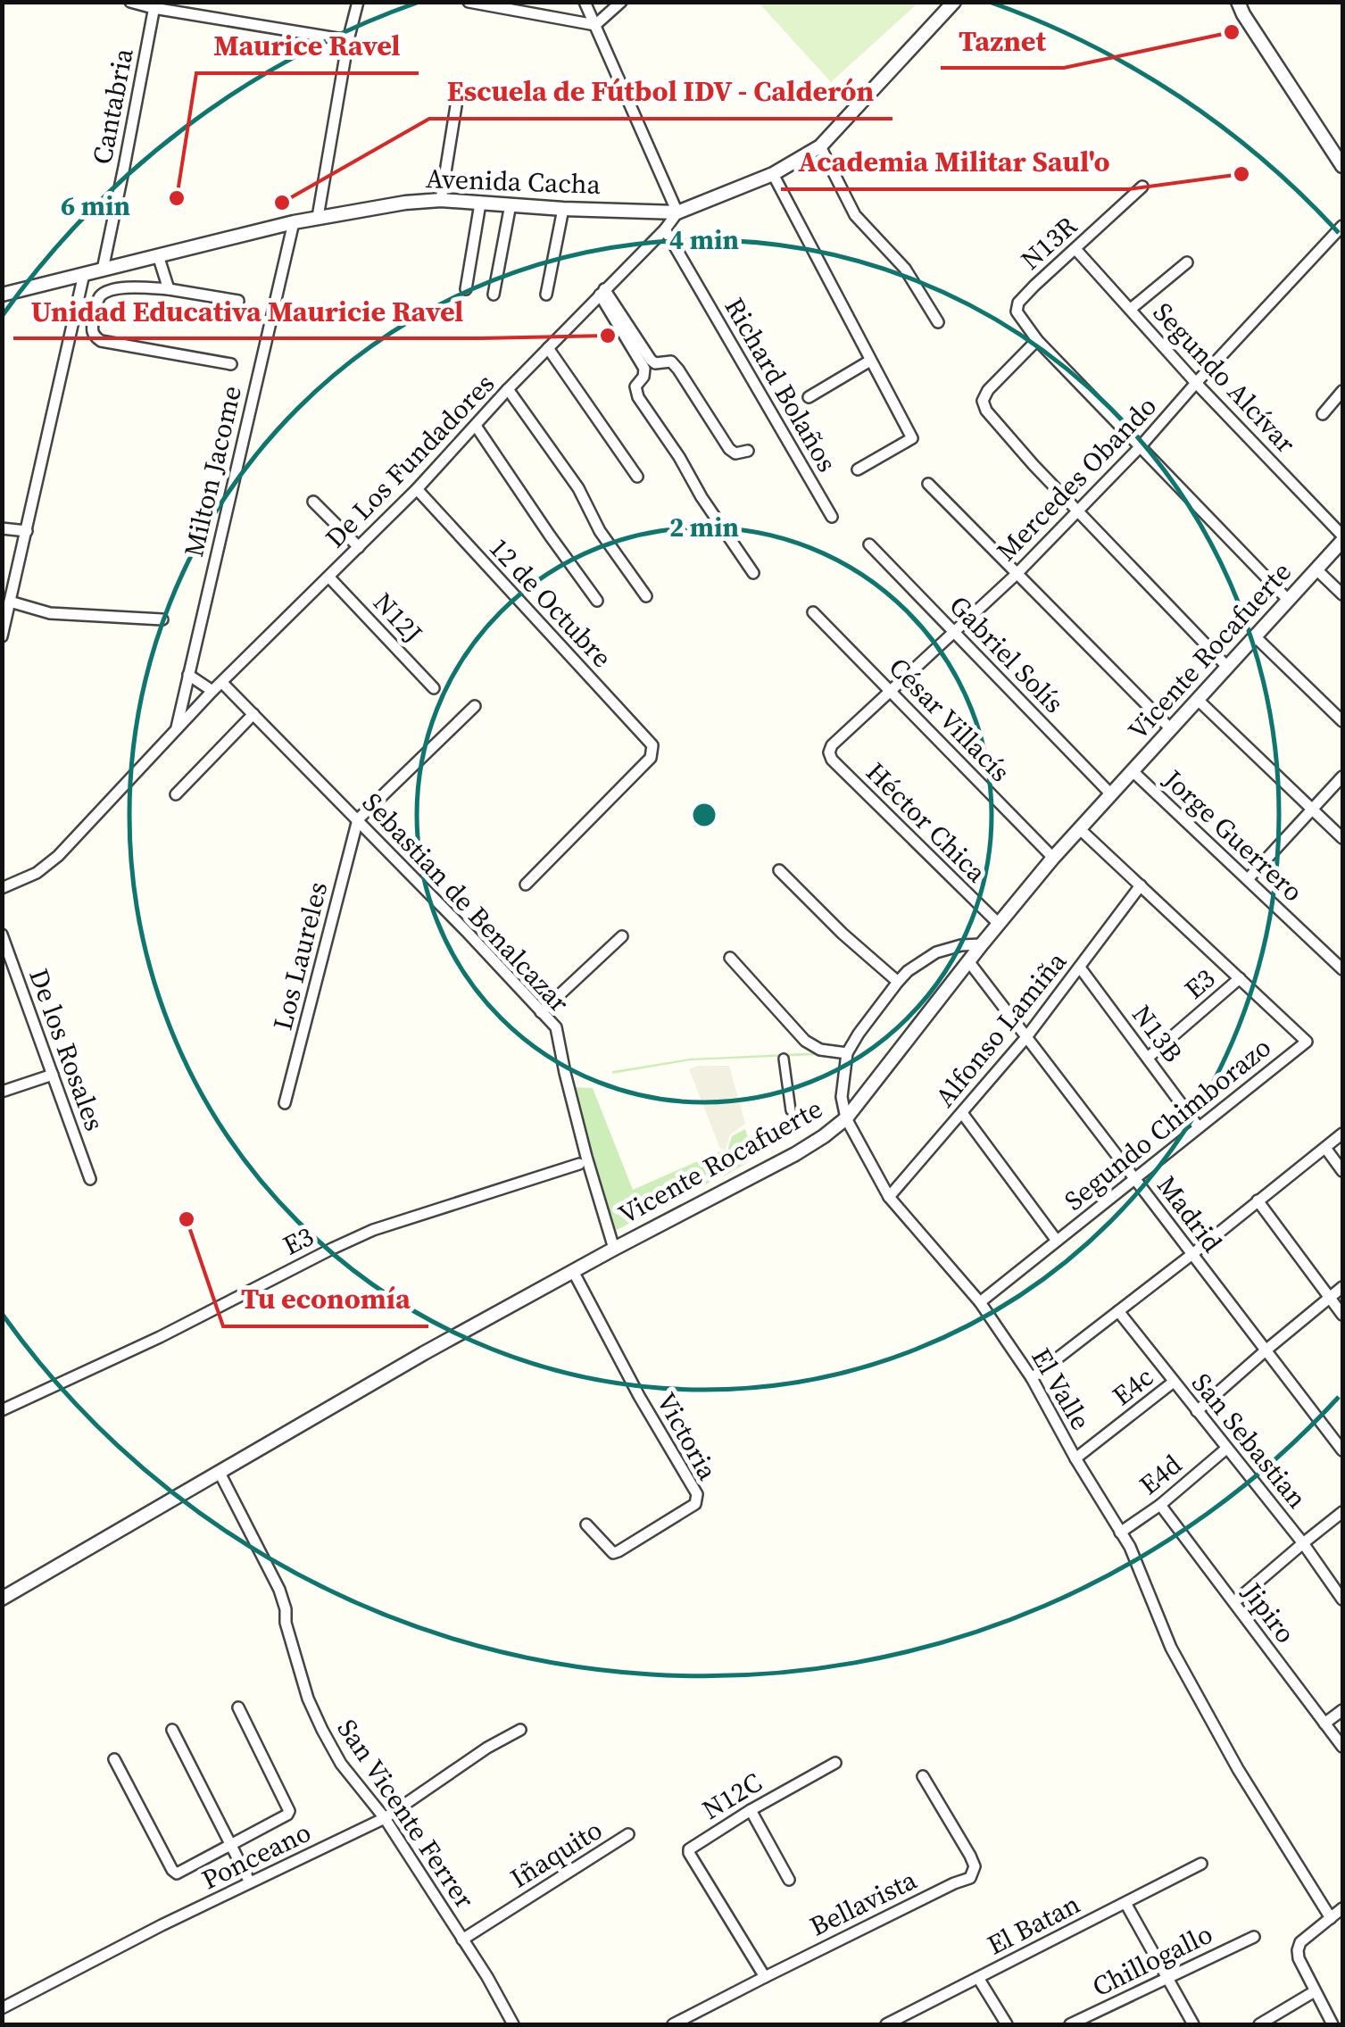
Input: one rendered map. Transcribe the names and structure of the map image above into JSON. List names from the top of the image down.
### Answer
{
  "streets": {
    "street": [
      "Cantabria",
      "Avenida Cacha",
      "N13R",
      "Segundo Alcívar",
      "Richard Bolaños",
      "De Los Fundadores",
      "Milton Jacome",
      "Mercedes Obando",
      "12 de Octubre",
      "N12J",
      "Vicente Rocafuerte",
      "Gabriel Solís",
      "César Villacís",
      "Héctor Chica",
      "Jorge Guerrero",
      "Sebastian de Benalcazar",
      "Los Laureles",
      "E3",
      "Alfonso Lamiña",
      "N13B",
      "De los Rosales",
      "Segundo Chimborazo",
      "Madrid",
      "E4c",
      "El Valle",
      "Victoria",
      "San Sebastian",
      "E4d",
      "Jipiro",
      "N12C",
      "San Vicente Ferrer",
      "Iñaquito",
      "Ponceano",
      "Bellavista",
      "El Batan",
      "Chillogallo"
    ]
  },
  "crossings": [
    ["Cantabria", "Avenida Cacha"],
    ["Avenida Cacha", "De Los Fundadores"],
    ["Avenida Cacha", "Milton Jacome"],
    ["N13R", "Segundo Alcívar"],
    ["Segundo Alcívar", "Mercedes Obando"],
    ["Segundo Alcívar", "Vicente Rocafuerte"],
    ["Richard Bolaños", "De Los Fundadores"],
    ["De Los Fundadores", "Milton Jacome"],
    ["De Los Fundadores", "12 de Octubre"],
    ["De Los Fundadores", "N12J"],
    ["De Los Fundadores", "Sebastian de Benalcazar"],
    ["Mercedes Obando", "Gabriel Solís"],
    ["Mercedes Obando", "César Villacís"],
    ["Mercedes Obando", "Héctor Chica"],
    ["Vicente Rocafuerte", "Gabriel Solís"],
    ["Vicente Rocafuerte", "César Villacís"],
    ["Vicente Rocafuerte", "Héctor Chica"],
    ["Vicente Rocafuerte", "Jorge Guerrero"],
    ["Vicente Rocafuerte", "Sebastian de Benalcazar"],
    ["Vicente Rocafuerte", "Segundo Chimborazo"],
    ["Vicente Rocafuerte", "Madrid"],
    ["Vicente Rocafuerte", "El Valle"],
    ["Vicente Rocafuerte", "Victoria"],
    ["Vicente Rocafuerte", "San Vicente Ferrer"],
    ["Sebastian de Benalcazar", "Los Laureles"],
    ["E3", "N13B"],
    ["E3", "Segundo Chimborazo"],
    ["Alfonso Lamiña", "N13B"],
    ["Alfonso Lamiña", "Segundo Chimborazo"],
    ["Alfonso Lamiña", "Madrid"],
    ["Alfonso Lamiña", "El Valle"],
    ["N13B", "Segundo Chimborazo"],
    ["Segundo Chimborazo", "Madrid"],
    ["Segundo Chimborazo", "El Valle"],
    ["E4c", "El Valle"],
    ["E4c", "San Sebastian"],
    ["El Valle", "E4d"],
    ["San Sebastian", "E4d"],
    ["E4d", "Jipiro"],
    ["N12C", "Bellavista"],
    ["San Vicente Ferrer", "Iñaquito"],
    ["San Vicente Ferrer", "Ponceano"]
  ],
  "places": [
    "Taznet",
    "Academia Militar Saul'o",
    "Maurice Ravel",
    "Escuela de Fútbol IDV - Calderón",
    "Unidad Educativa Mauricie Ravel",
    "Tu economía"
  ],
  "rings": ["6 min", "4 min", "2 min"]
}
